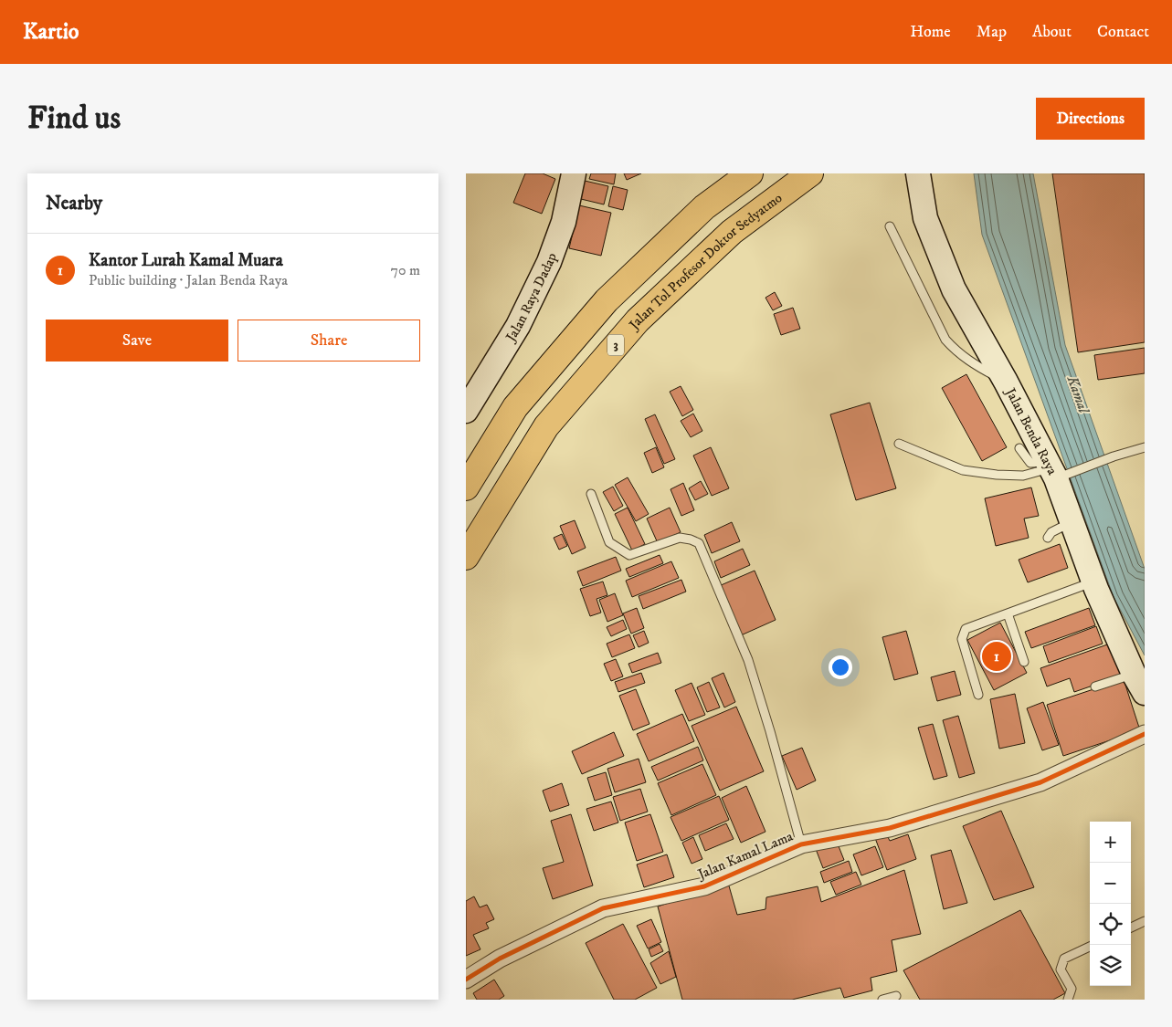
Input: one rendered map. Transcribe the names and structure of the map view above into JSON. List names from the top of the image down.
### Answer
{
  "streets": {
    "highway": ["Jalan Tol Profesor Doktor Sedyatmo", "3"],
    "main road": ["Jalan Raya Dadap", "Jalan Benda Raya"],
    "street": ["Jalan Kamal Lama"]
  },
  "water": ["Kamal"],
  "page": {
    "header": "Kartio",
    "nav": [
      "Home",
      "Map",
      "About",
      "Contact"
    ],
    "buttons": [
      "Directions",
      ["Save", "Share"]
    ],
    "title": "Find us",
    "heading": "Nearby",
    "list": [
      {
        "mark": "1",
        "name": "Kantor Lurah Kamal Muara",
        "note": "Public building · Jalan Benda Raya",
        "value": "70 m"
      }
    ],
    "pins": "1",
    "map_buttons": ["+", "−"]
  }
}
